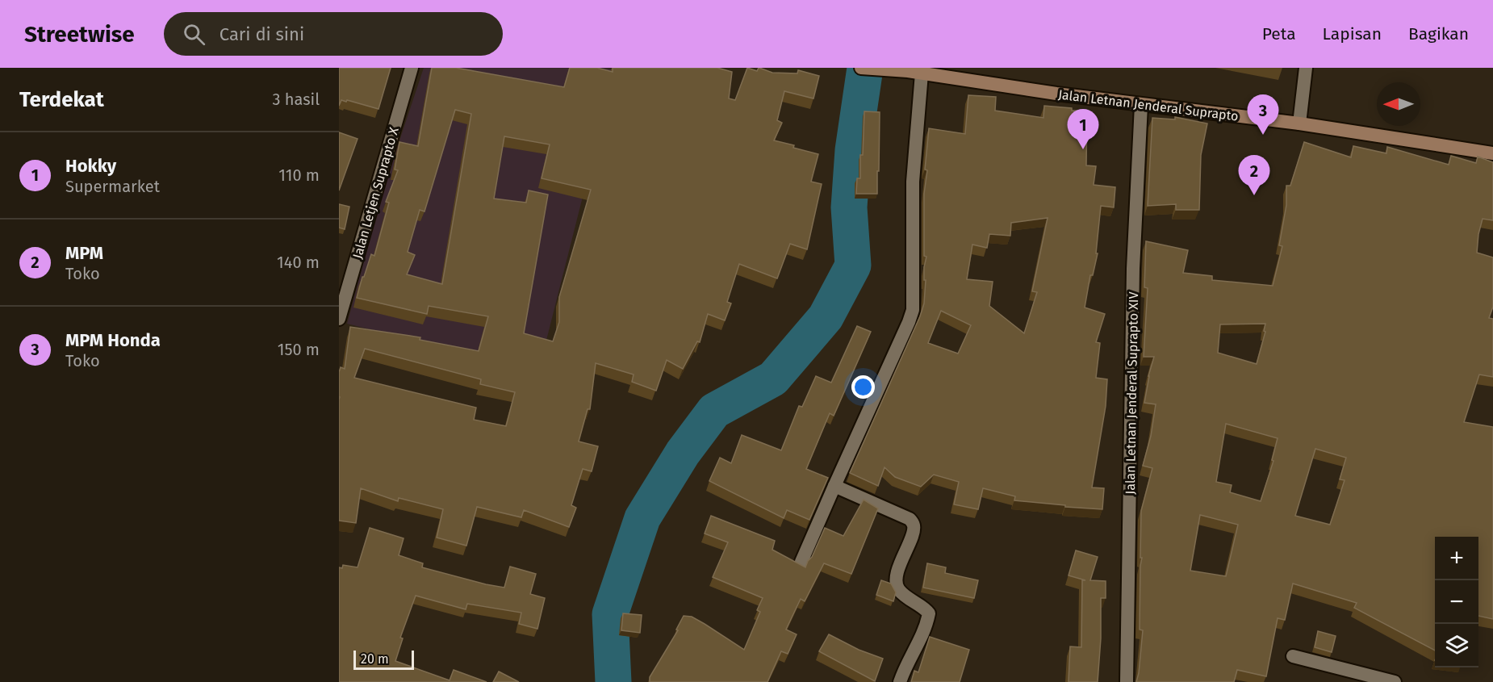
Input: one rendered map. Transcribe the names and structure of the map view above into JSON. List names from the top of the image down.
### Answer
{
  "streets": {
    "main road": ["Jalan Letnan Jenderal Suprapto"],
    "street": ["Jalan Letjen Suprapto X", "Jalan Letnan Jenderal Suprapto XIV"]
  },
  "crossings": [
    ["Jalan Letnan Jenderal Suprapto", "Jalan Letnan Jenderal Suprapto XIV"]
  ],
  "scale_bar": "20 m",
  "north": "left",
  "page": {
    "header": "Streetwise",
    "search": "Cari di sini",
    "nav": ["Peta", "Lapisan", "Bagikan"],
    "heading": ["Terdekat", "3 hasil"],
    "pins": ["3", "1", "2"],
    "list": [
      {
        "mark": "1",
        "name": "Hokky",
        "note": "Supermarket",
        "value": "110 m"
      },
      {
        "mark": "2",
        "name": "MPM",
        "note": "Toko",
        "value": "140 m"
      },
      {
        "mark": "3",
        "name": "MPM Honda",
        "note": "Toko",
        "value": "150 m"
      }
    ],
    "map_buttons": ["+", "−"],
    "scale": "20 m"
  }
}
